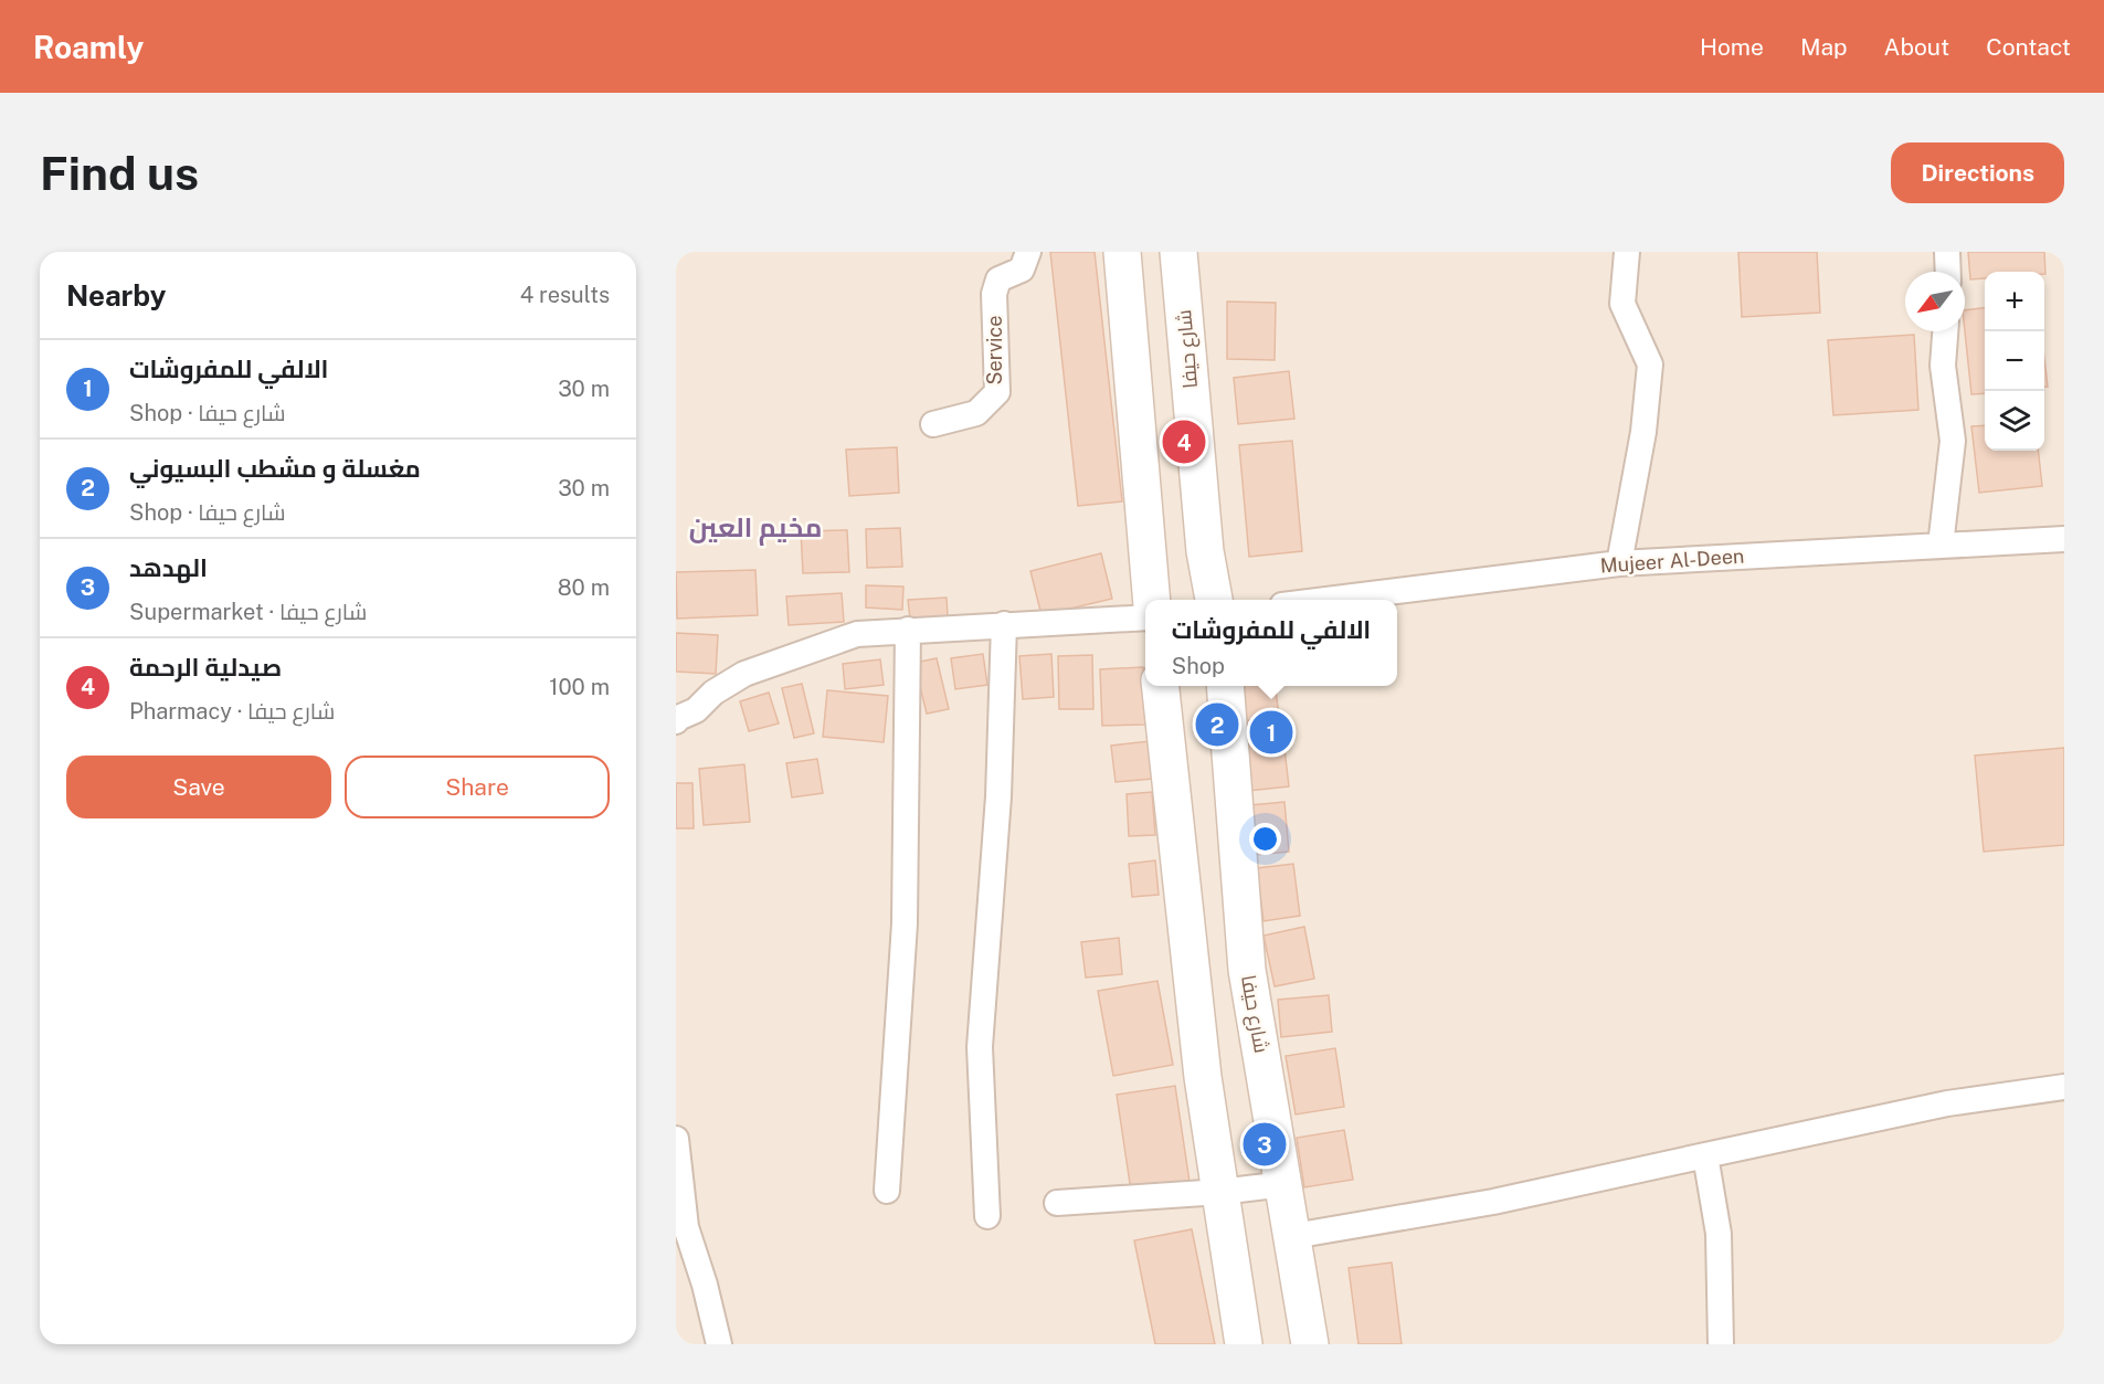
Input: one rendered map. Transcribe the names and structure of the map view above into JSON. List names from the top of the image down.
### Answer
{
  "streets": {
    "main road": ["شارع حيفا"],
    "street": ["Service", "Mujeer Al-Deen"]
  },
  "districts": ["مخيم العين"],
  "north": "bottom left",
  "page": {
    "header": "Roamly",
    "nav": [
      "Home",
      "Map",
      "About",
      "Contact"
    ],
    "buttons": [
      "Directions",
      ["Save", "Share"]
    ],
    "title": "Find us",
    "heading": ["Nearby", "4 results"],
    "map_buttons": ["+", "−"],
    "list": [
      {
        "mark": "1",
        "name": "الالفي للمفروشات",
        "note": "Shop · شارع حيفا",
        "value": "30 m"
      },
      {
        "mark": "2",
        "name": "مغسلة و مشطب البسيوني",
        "note": "Shop · شارع حيفا",
        "value": "30 m"
      },
      {
        "mark": "3",
        "name": "الهدهد",
        "note": "Supermarket · شارع حيفا",
        "value": "80 m"
      },
      {
        "mark": "4",
        "name": "صيدلية الرحمة",
        "note": "Pharmacy · شارع حيفا",
        "value": "100 m"
      }
    ],
    "pins": [
      "4",
      "2",
      "1",
      "3"
    ],
    "popup": ["الالفي للمفروشات", "Shop"]
  }
}
